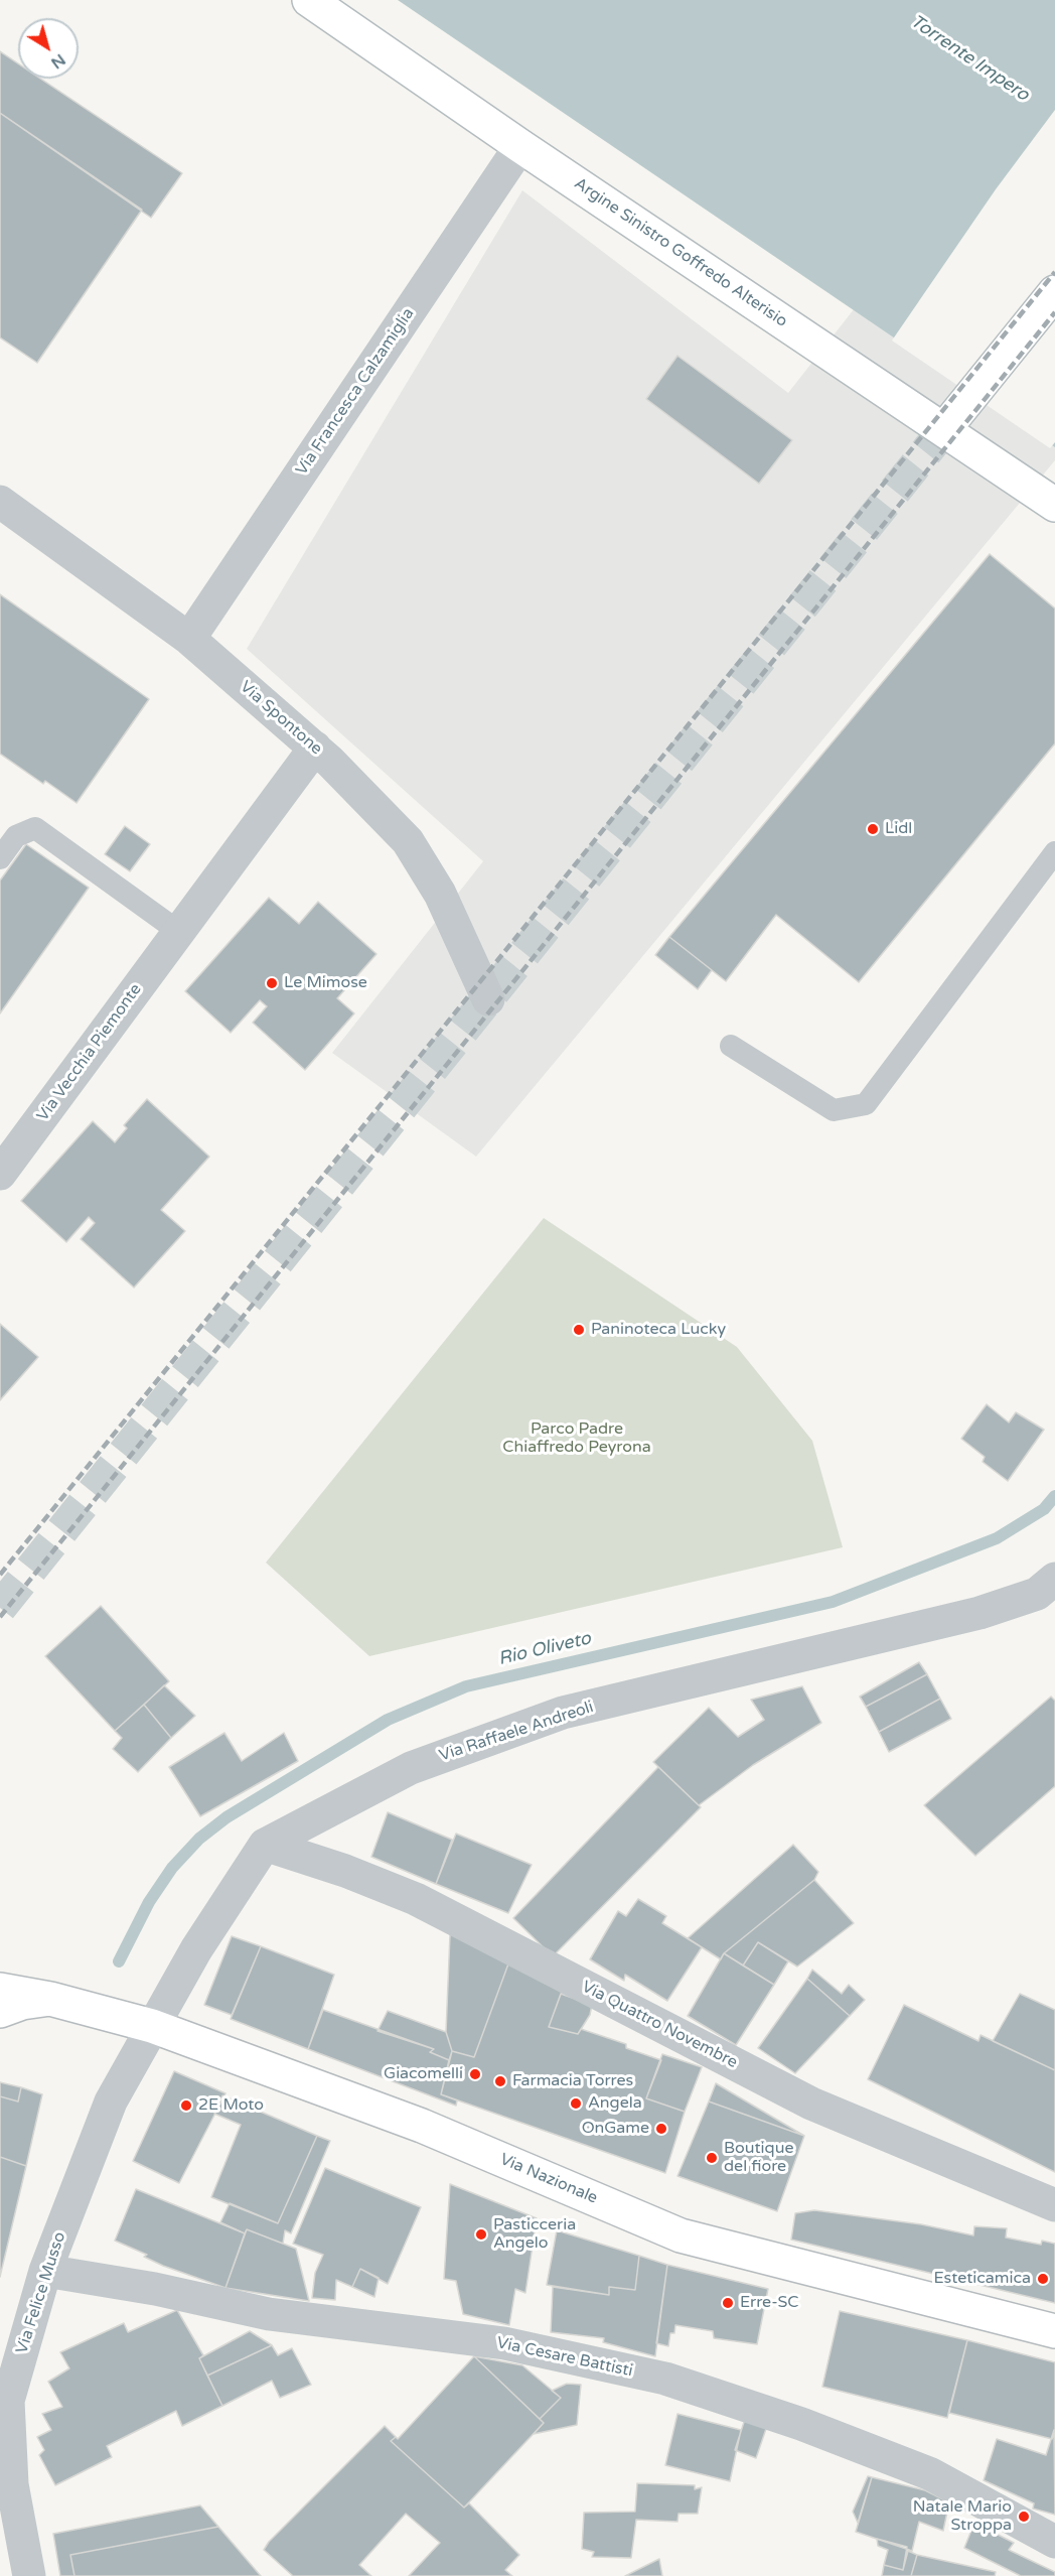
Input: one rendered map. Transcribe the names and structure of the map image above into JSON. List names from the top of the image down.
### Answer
{
  "streets": {
    "main road": ["Argine Sinistro Goffredo Alterisio", "Via Nazionale"],
    "street": [
      "Via Francesca Calzamiglia",
      "Via Spontone",
      "Via Vecchia Piemonte",
      "Via Raffaele Andreoli",
      "Via Quattro Novembre",
      "Via Felice Musso",
      "Via Cesare Battisti"
    ]
  },
  "crossings": [
    ["Argine Sinistro Goffredo Alterisio", "Via Francesca Calzamiglia"],
    ["Via Francesca Calzamiglia", "Via Spontone"],
    ["Via Spontone", "Via Vecchia Piemonte"],
    ["Via Raffaele Andreoli", "Via Quattro Novembre"],
    ["Via Raffaele Andreoli", "Via Nazionale"],
    ["Via Raffaele Andreoli", "Via Felice Musso"],
    ["Via Nazionale", "Via Felice Musso"],
    ["Via Felice Musso", "Via Cesare Battisti"]
  ],
  "water": ["Torrente Impero", "Rio Oliveto"],
  "parks": ["Parco Padre Chiaffredo Peyrona"],
  "places": [
    "Lidl",
    "Le Mimose",
    "Paninoteca Lucky",
    "Giacomelli",
    "Farmacia Torres",
    "Angela",
    "2E Moto",
    "OnGame",
    "Boutique del fiore",
    "Pasticceria Angelo",
    "Esteticamica",
    "Erre-SC",
    "Natale Mario Stroppa"
  ],
  "north": "bottom right"
}
